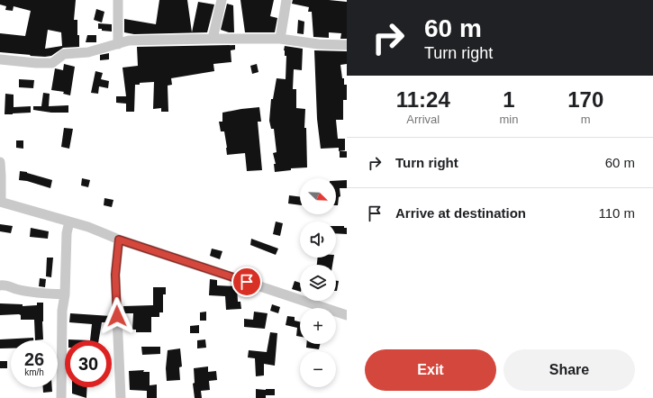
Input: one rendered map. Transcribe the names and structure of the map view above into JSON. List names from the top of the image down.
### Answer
{
  "north": "bottom right",
  "page": {
    "turn": ["60 m", "Turn right"],
    "eta": [
      "11:24",
      "Arrival",
      "1",
      "min",
      "170",
      "m"
    ],
    "list": [
      {
        "name": "Turn right",
        "value": "60 m"
      },
      {
        "name": "Arrive at destination",
        "value": "110 m"
      }
    ],
    "map_buttons": ["+", "−"],
    "speed": "26 km/h",
    "limit": "30",
    "buttons": ["Exit", "Share"]
  }
}
